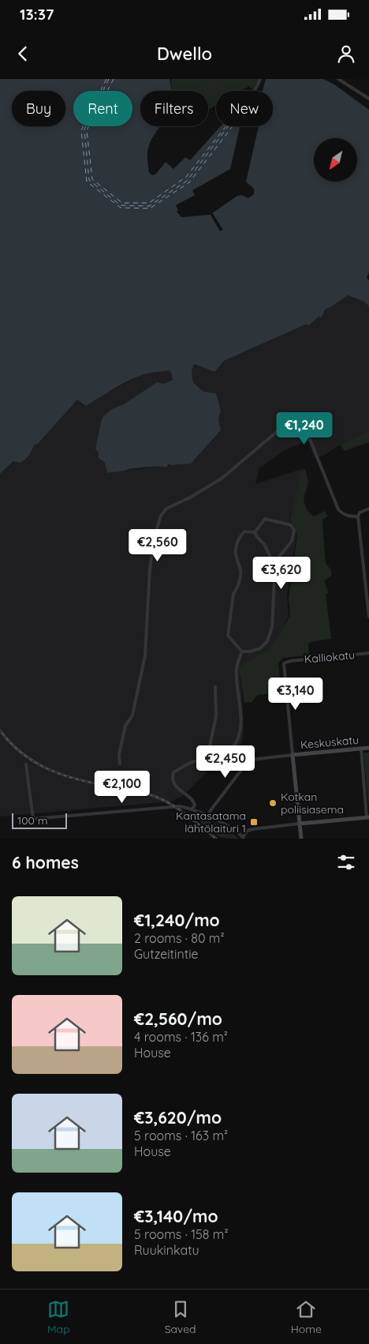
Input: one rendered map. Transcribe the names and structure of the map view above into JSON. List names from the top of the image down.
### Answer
{
  "streets": {
    "main road": ["Keskuskatu"],
    "street": ["Kalliokatu"]
  },
  "crossings": [
    ["Kalliokatu", "Keskuskatu"]
  ],
  "places": {
    "other": ["Kotkan poliisiasema"],
    "transit": ["Kantasatama lähtölaituri 1"]
  },
  "scale_bar": "100 m",
  "north": "bottom left",
  "page": {
    "status": "13:37",
    "header": "Dwello",
    "chip": [
      "Buy",
      "Rent",
      "Filters",
      "New"
    ],
    "price": [
      "€1,240",
      "€2,560",
      "€3,620",
      "€3,140",
      "€2,450",
      "€2,100"
    ],
    "scale": "100 m",
    "heading": "6 homes",
    "list": [
      {
        "name": "€1,240/mo",
        "note": "2 rooms · 80 m² · Gutzeitintie"
      },
      {
        "name": "€2,560/mo",
        "note": "4 rooms · 136 m² · House"
      },
      {
        "name": "€3,620/mo",
        "note": "5 rooms · 163 m² · House"
      },
      {
        "name": "€3,140/mo",
        "note": "5 rooms · 158 m² · Ruukinkatu"
      }
    ],
    "tabs": ["Map", "Saved", "Home"]
  }
}
